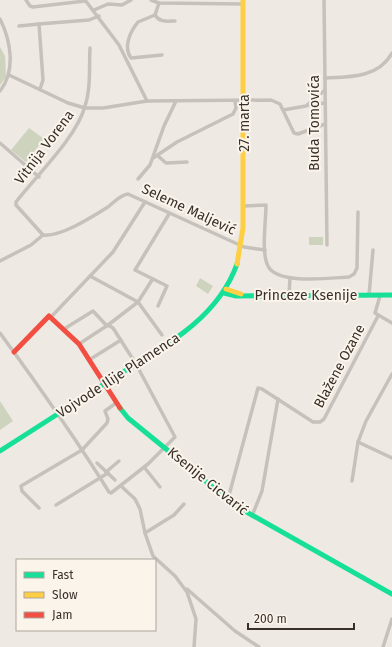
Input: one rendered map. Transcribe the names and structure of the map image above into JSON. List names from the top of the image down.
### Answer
{
  "streets": {
    "street": [
      "27. marta",
      "Buda Tomovića",
      "Vitnija Vorena",
      "Seleme Maljević",
      "Princeze Ksenije",
      "Blažene Ozane",
      "Vojvode Ilije Plamenca",
      "Ksenije Cicvarić"
    ]
  },
  "crossings": [
    ["27. marta", "Seleme Maljević"],
    ["27. marta", "Princeze Ksenije"],
    ["27. marta", "Vojvode Ilije Plamenca"],
    ["Vitnija Vorena", "Seleme Maljević"],
    ["Princeze Ksenije", "Vojvode Ilije Plamenca"],
    ["Blažene Ozane", "Ksenije Cicvarić"],
    ["Vojvode Ilije Plamenca", "Ksenije Cicvarić"]
  ],
  "legend": ["Fast", "Slow", "Jam"],
  "scale_bar": "200 m"
}
